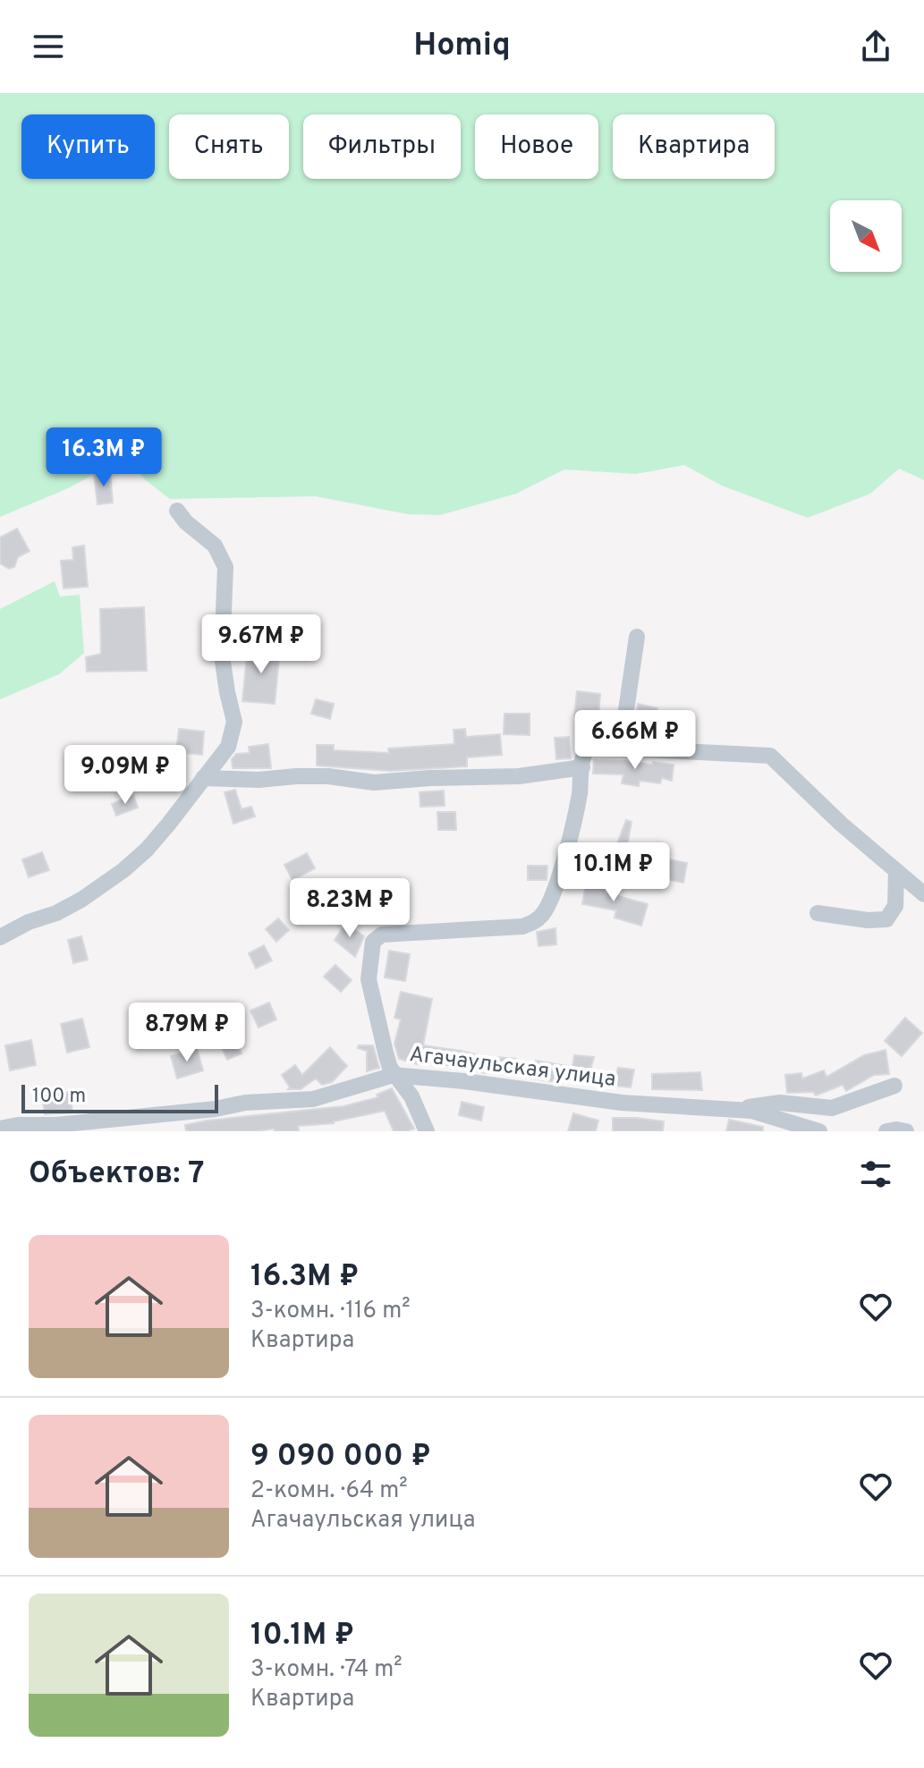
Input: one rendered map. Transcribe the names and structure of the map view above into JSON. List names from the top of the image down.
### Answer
{
  "streets": {
    "street": ["Агачаульская улица"]
  },
  "scale_bar": "100 m",
  "north": "bottom right",
  "page": {
    "header": "Homiq",
    "chip": [
      "Купить",
      "Снять",
      "Фильтры",
      "Новое",
      "Квартира"
    ],
    "price": [
      "16.3M ₽",
      "9.67M ₽",
      "6.66M ₽",
      "9.09M ₽",
      "10.1M ₽",
      "8.23M ₽",
      "8.79M ₽"
    ],
    "scale": "100 m",
    "heading": "Объектов: 7",
    "list": [
      {
        "name": "16.3M ₽",
        "note": "3-комн. · 116 m² · Квартира"
      },
      {
        "name": "9 090 000 ₽",
        "note": "2-комн. · 64 m² · Агачаульская улица"
      },
      {
        "name": "10.1M ₽",
        "note": "3-комн. · 74 m² · Квартира"
      }
    ]
  }
}
